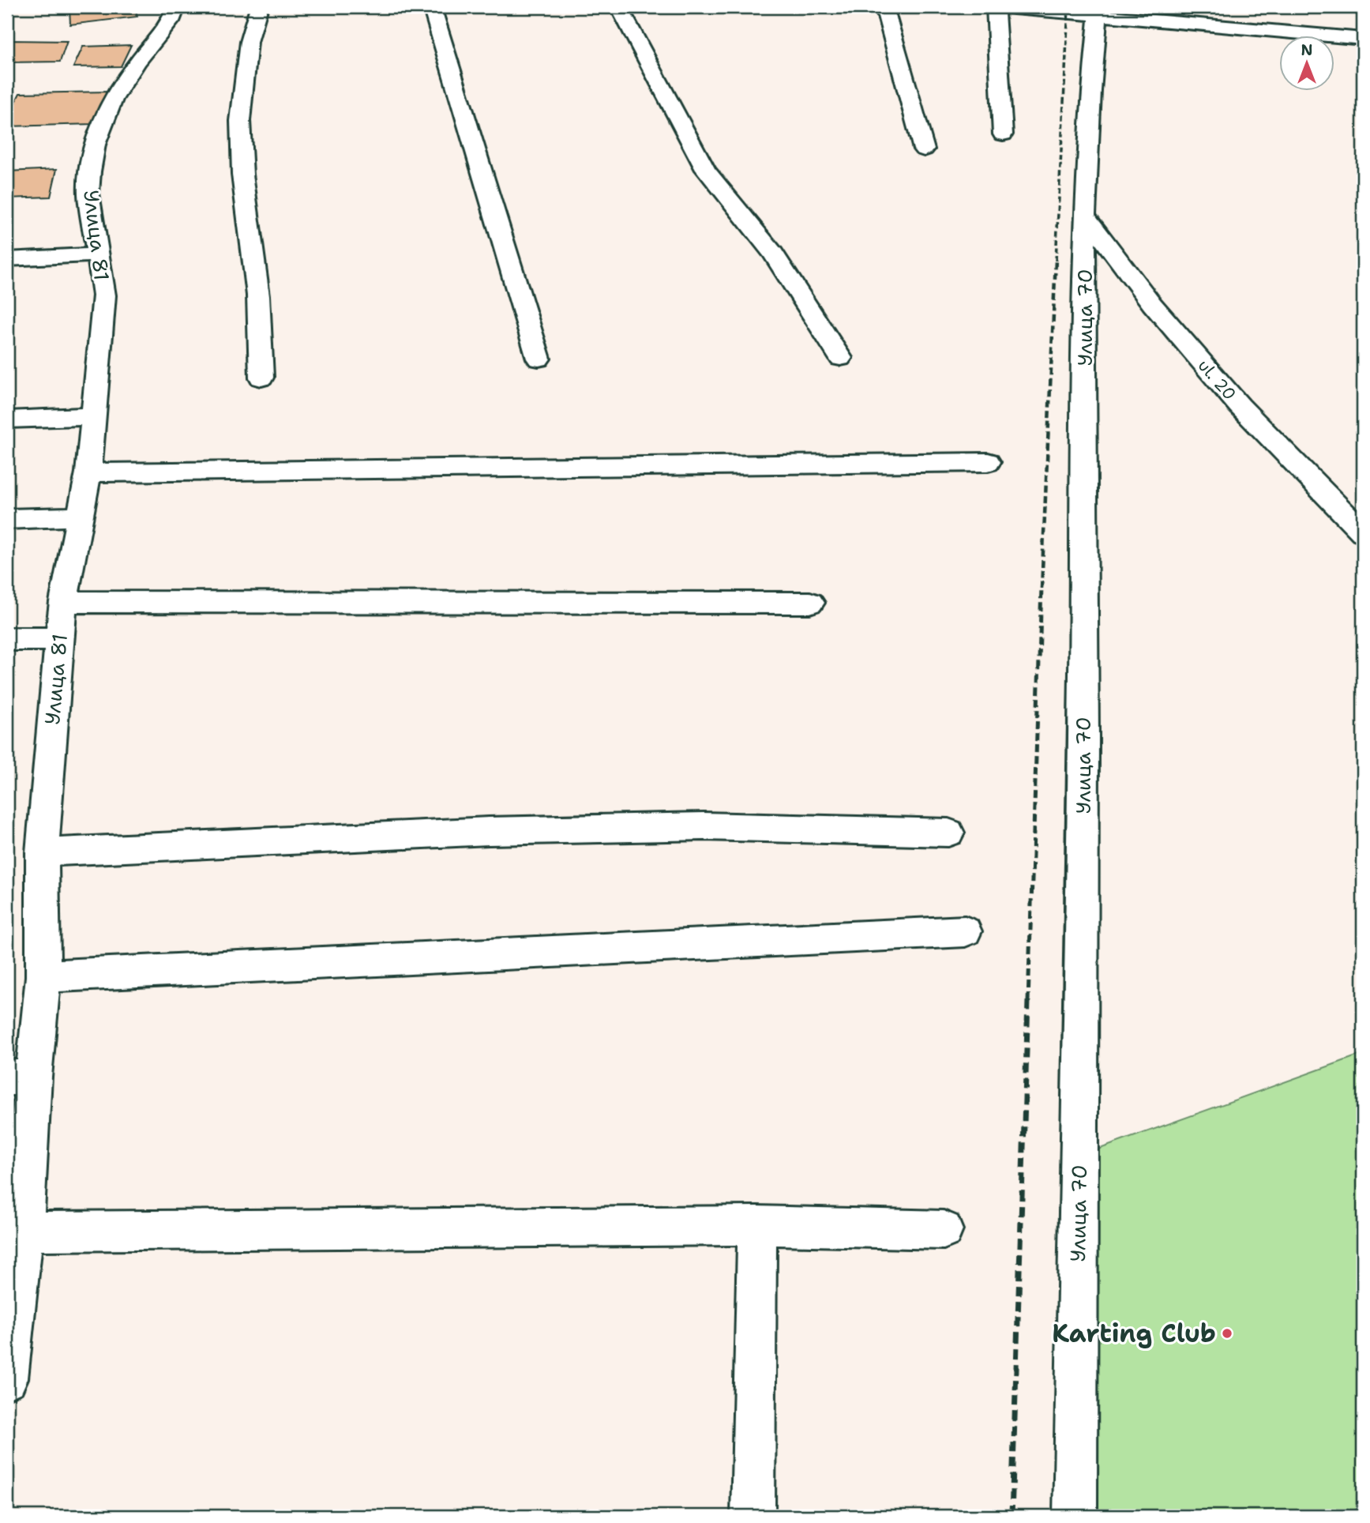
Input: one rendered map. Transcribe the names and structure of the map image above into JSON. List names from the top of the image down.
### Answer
{
  "streets": {
    "street": ["Улица 81", "Улица 70", "ul. 20"]
  },
  "crossings": [
    ["Улица 70", "ul. 20"]
  ],
  "places": ["Karting Club"],
  "north": "top"
}
